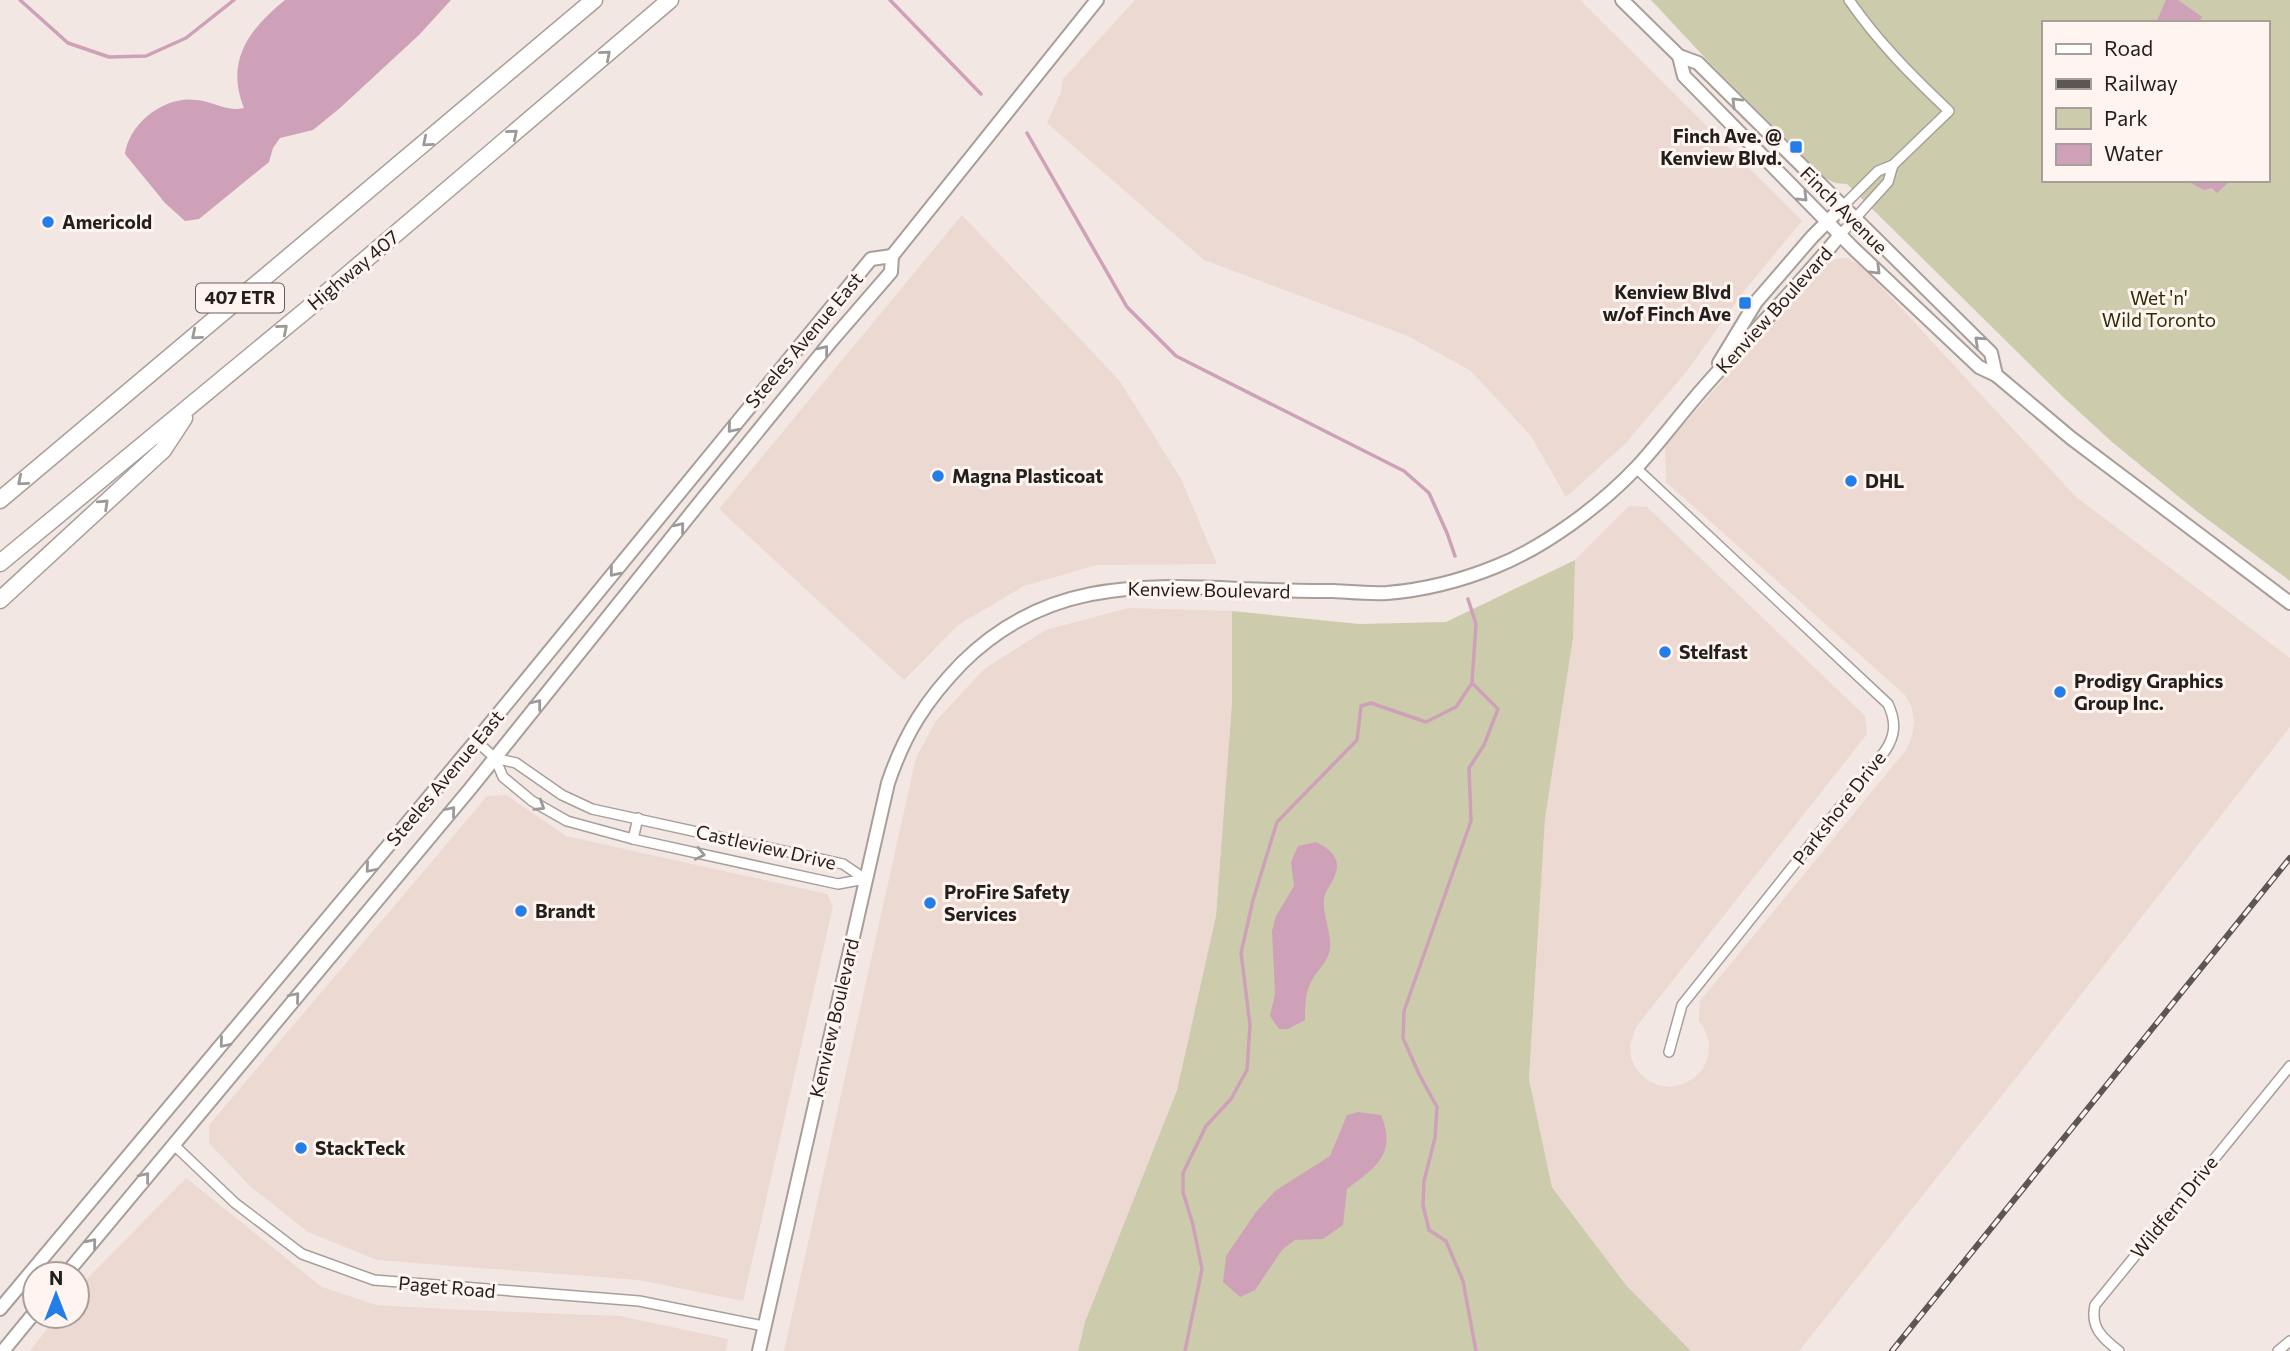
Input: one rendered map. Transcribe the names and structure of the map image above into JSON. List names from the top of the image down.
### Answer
{
  "streets": {
    "highway": ["Highway 407", "407 ETR"],
    "main road": ["Finch Avenue", "Kenview Boulevard", "Steeles Avenue East"],
    "street": [
      "Parkshore Drive",
      "Castleview Drive",
      "Wildfern Drive",
      "Paget Road"
    ]
  },
  "crossings": [
    ["Finch Avenue", "Kenview Boulevard"],
    ["Kenview Boulevard", "Parkshore Drive"],
    ["Kenview Boulevard", "Castleview Drive"],
    ["Kenview Boulevard", "Paget Road"],
    ["Steeles Avenue East", "Castleview Drive"],
    ["Steeles Avenue East", "Paget Road"]
  ],
  "parks": ["Wet 'n' Wild Toronto"],
  "places": {
    "transit": ["Finch Ave. @ Kenview Blvd.", "Kenview Blvd w/of Finch Ave"],
    "other": [
      "Americold",
      "Magna Plasticoat",
      "DHL",
      "Stelfast",
      "Prodigy Graphics Group Inc.",
      "ProFire Safety Services",
      "Brandt",
      "StackTeck"
    ]
  },
  "legend": [
    "Road",
    "Railway",
    "Park",
    "Water"
  ],
  "north": "top"
}
